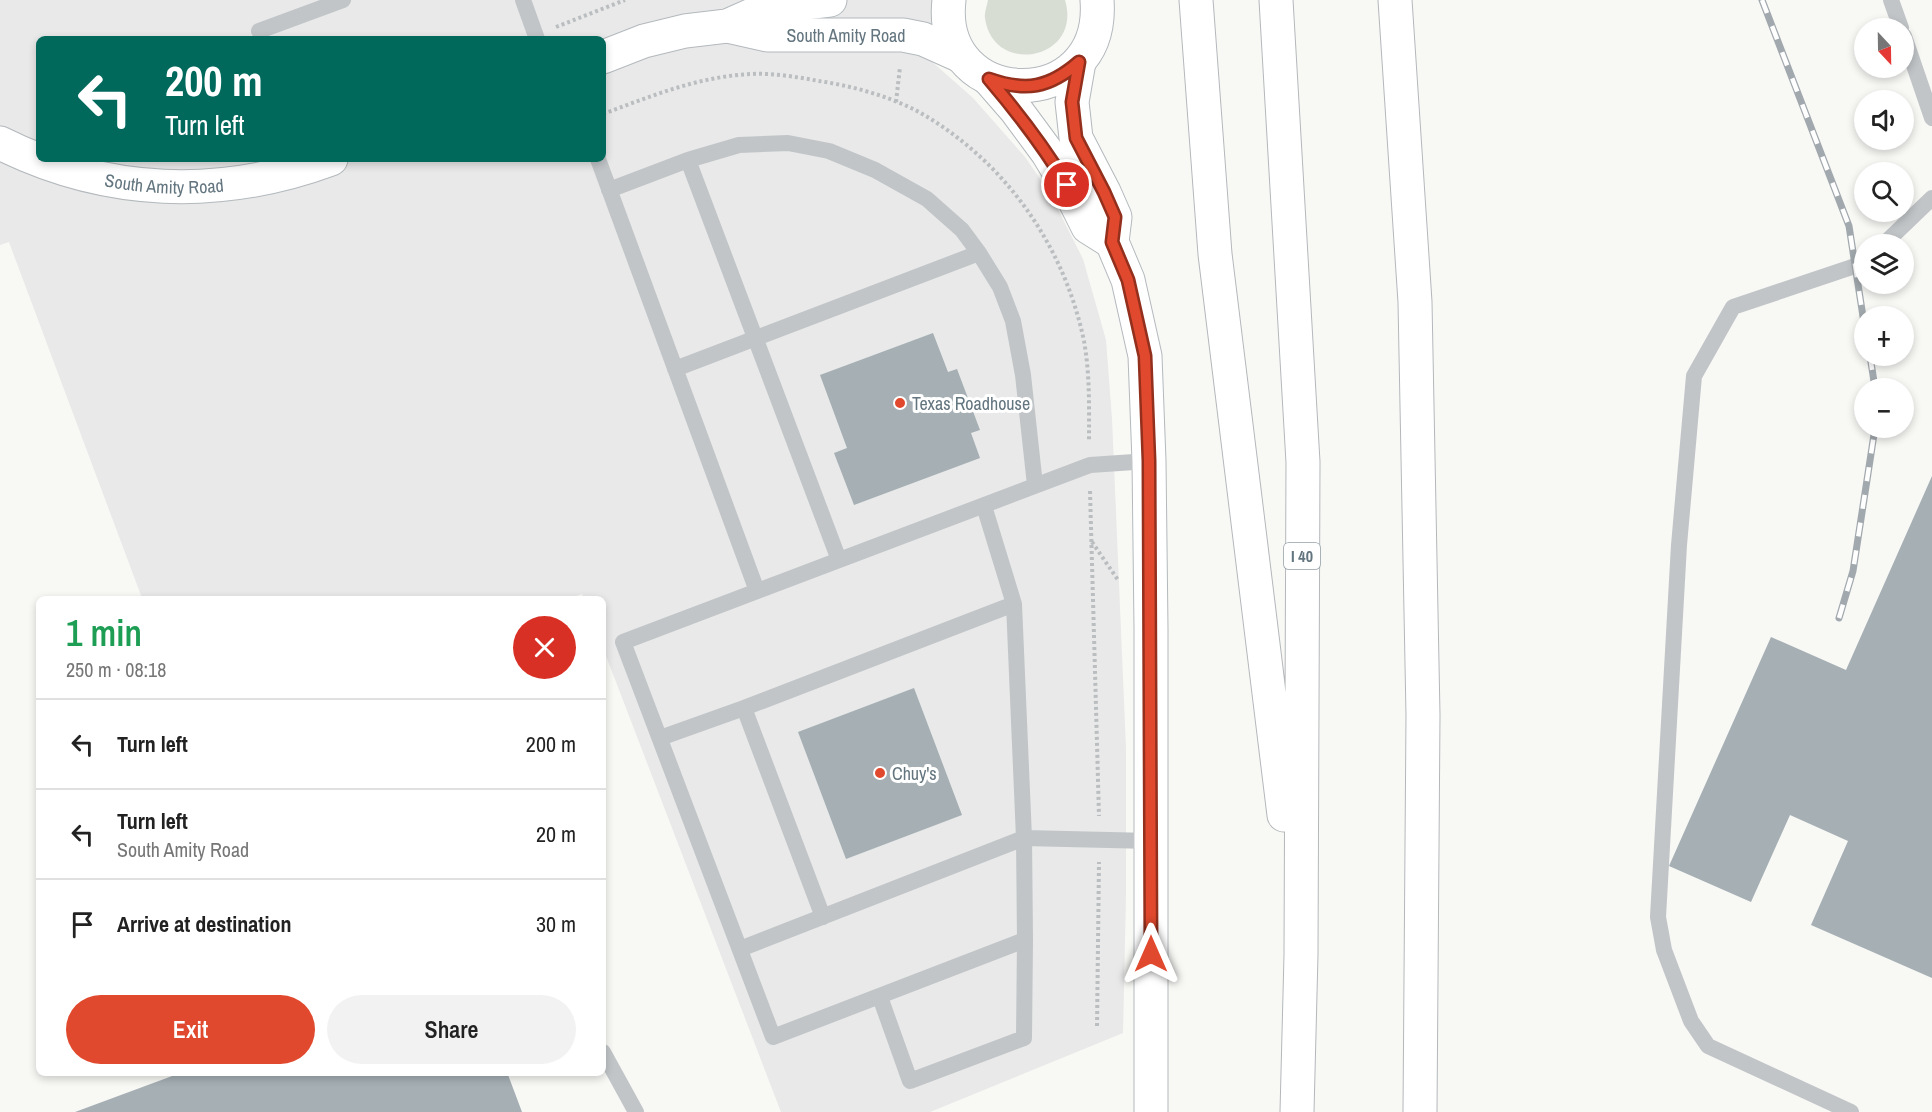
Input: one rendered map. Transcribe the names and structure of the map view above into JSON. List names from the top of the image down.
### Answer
{
  "streets": {
    "main road": ["South Amity Road", "I 40"]
  },
  "places": ["Texas Roadhouse", "Chuy's"],
  "north": "bottom",
  "page": {
    "map_buttons": ["+", "−"],
    "turn": ["200 m", "Turn left"],
    "heading": ["1 min", "250 m · 08:18"],
    "list": [
      {
        "name": "Turn left",
        "value": "200 m"
      },
      {
        "name": "Turn left",
        "note": "South Amity Road",
        "value": "20 m"
      },
      {
        "name": "Arrive at destination",
        "value": "30 m"
      }
    ],
    "buttons": ["Exit", "Share"]
  }
}
